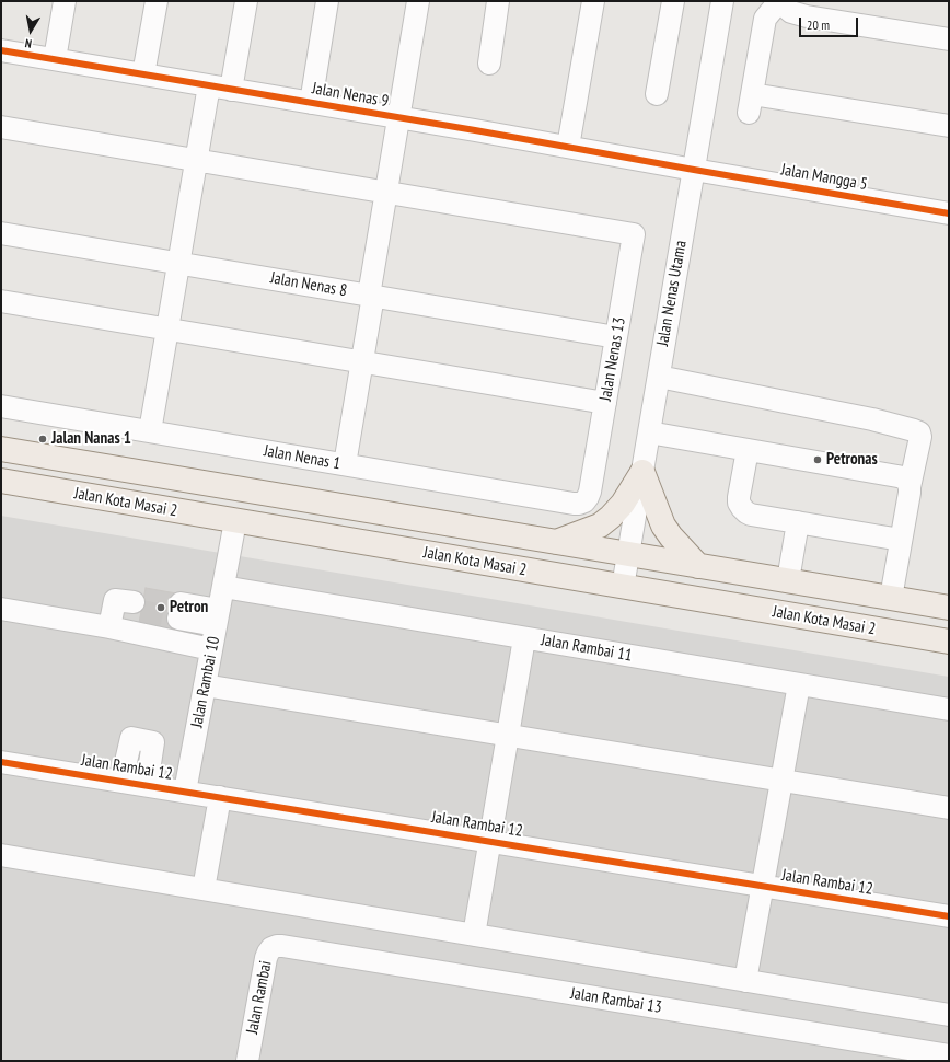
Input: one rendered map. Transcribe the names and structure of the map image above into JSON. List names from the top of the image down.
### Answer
{
  "streets": {
    "main road": ["Jalan Kota Masai 2"],
    "street": [
      "Jalan Nenas 9",
      "Jalan Mangga 5",
      "Jalan Nenas 8",
      "Jalan Nenas Utama",
      "Jalan Nenas 13",
      "Jalan Nenas 1",
      "Jalan Rambai 11",
      "Jalan Rambai 10",
      "Jalan Rambai 12",
      "Jalan Rambai",
      "Jalan Rambai 13"
    ]
  },
  "crossings": [
    ["Jalan Nenas 9", "Jalan Mangga 5"],
    ["Jalan Nenas 9", "Jalan Nenas Utama"],
    ["Jalan Mangga 5", "Jalan Nenas Utama"],
    ["Jalan Nenas 8", "Jalan Nenas 13"],
    ["Jalan Nenas Utama", "Jalan Kota Masai 2"],
    ["Jalan Nenas 13", "Jalan Nenas 1"],
    ["Jalan Kota Masai 2", "Jalan Rambai 10"],
    ["Jalan Rambai 11", "Jalan Rambai 10"],
    ["Jalan Rambai 10", "Jalan Rambai 12"],
    ["Jalan Rambai", "Jalan Rambai 13"]
  ],
  "places": ["Jalan Nanas 1", "Petronas", "Petron"],
  "scale_bar": "20 m",
  "north": "bottom"
}
